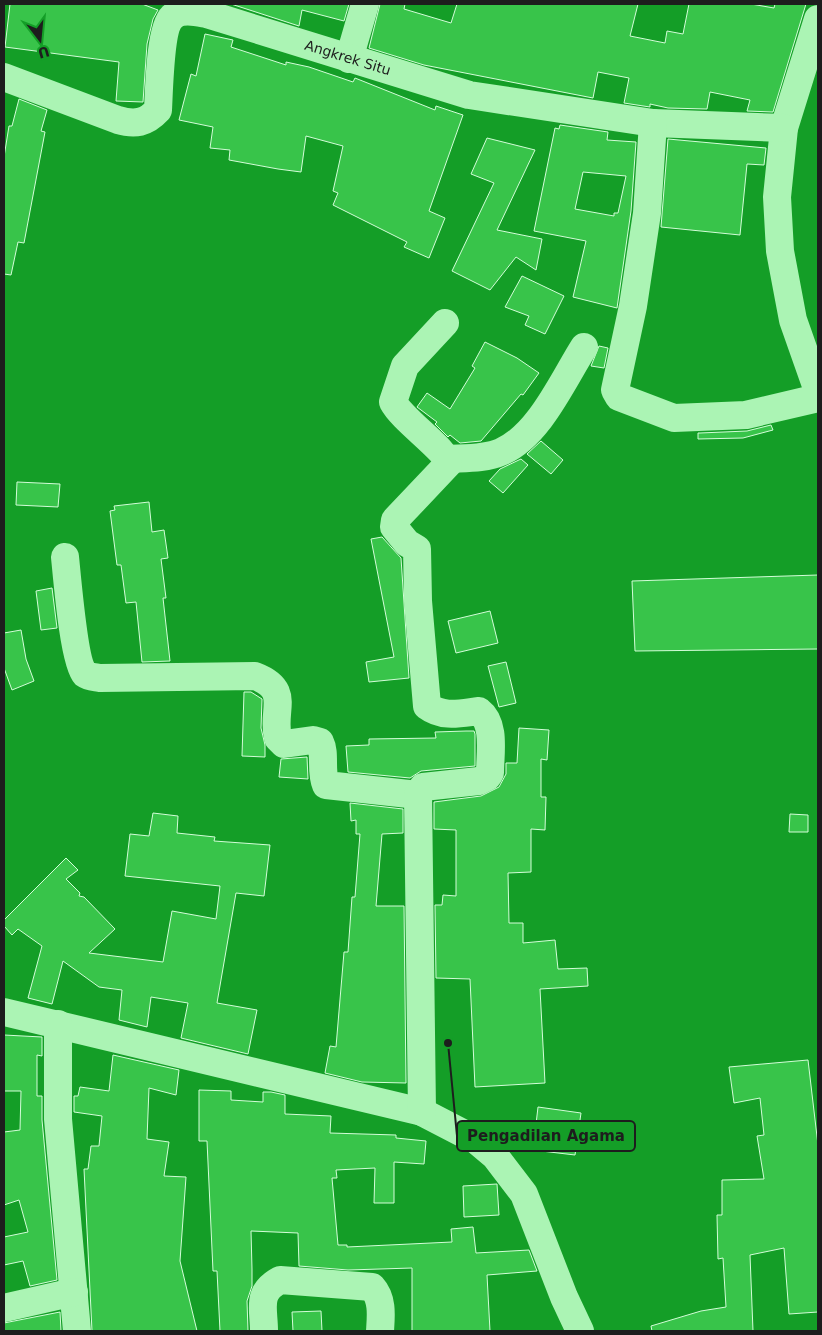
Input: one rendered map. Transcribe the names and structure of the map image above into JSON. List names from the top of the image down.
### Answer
{
  "streets": {
    "street": ["Angkrek Situ"]
  },
  "places": ["Pengadilan Agama"],
  "north": "bottom"
}
